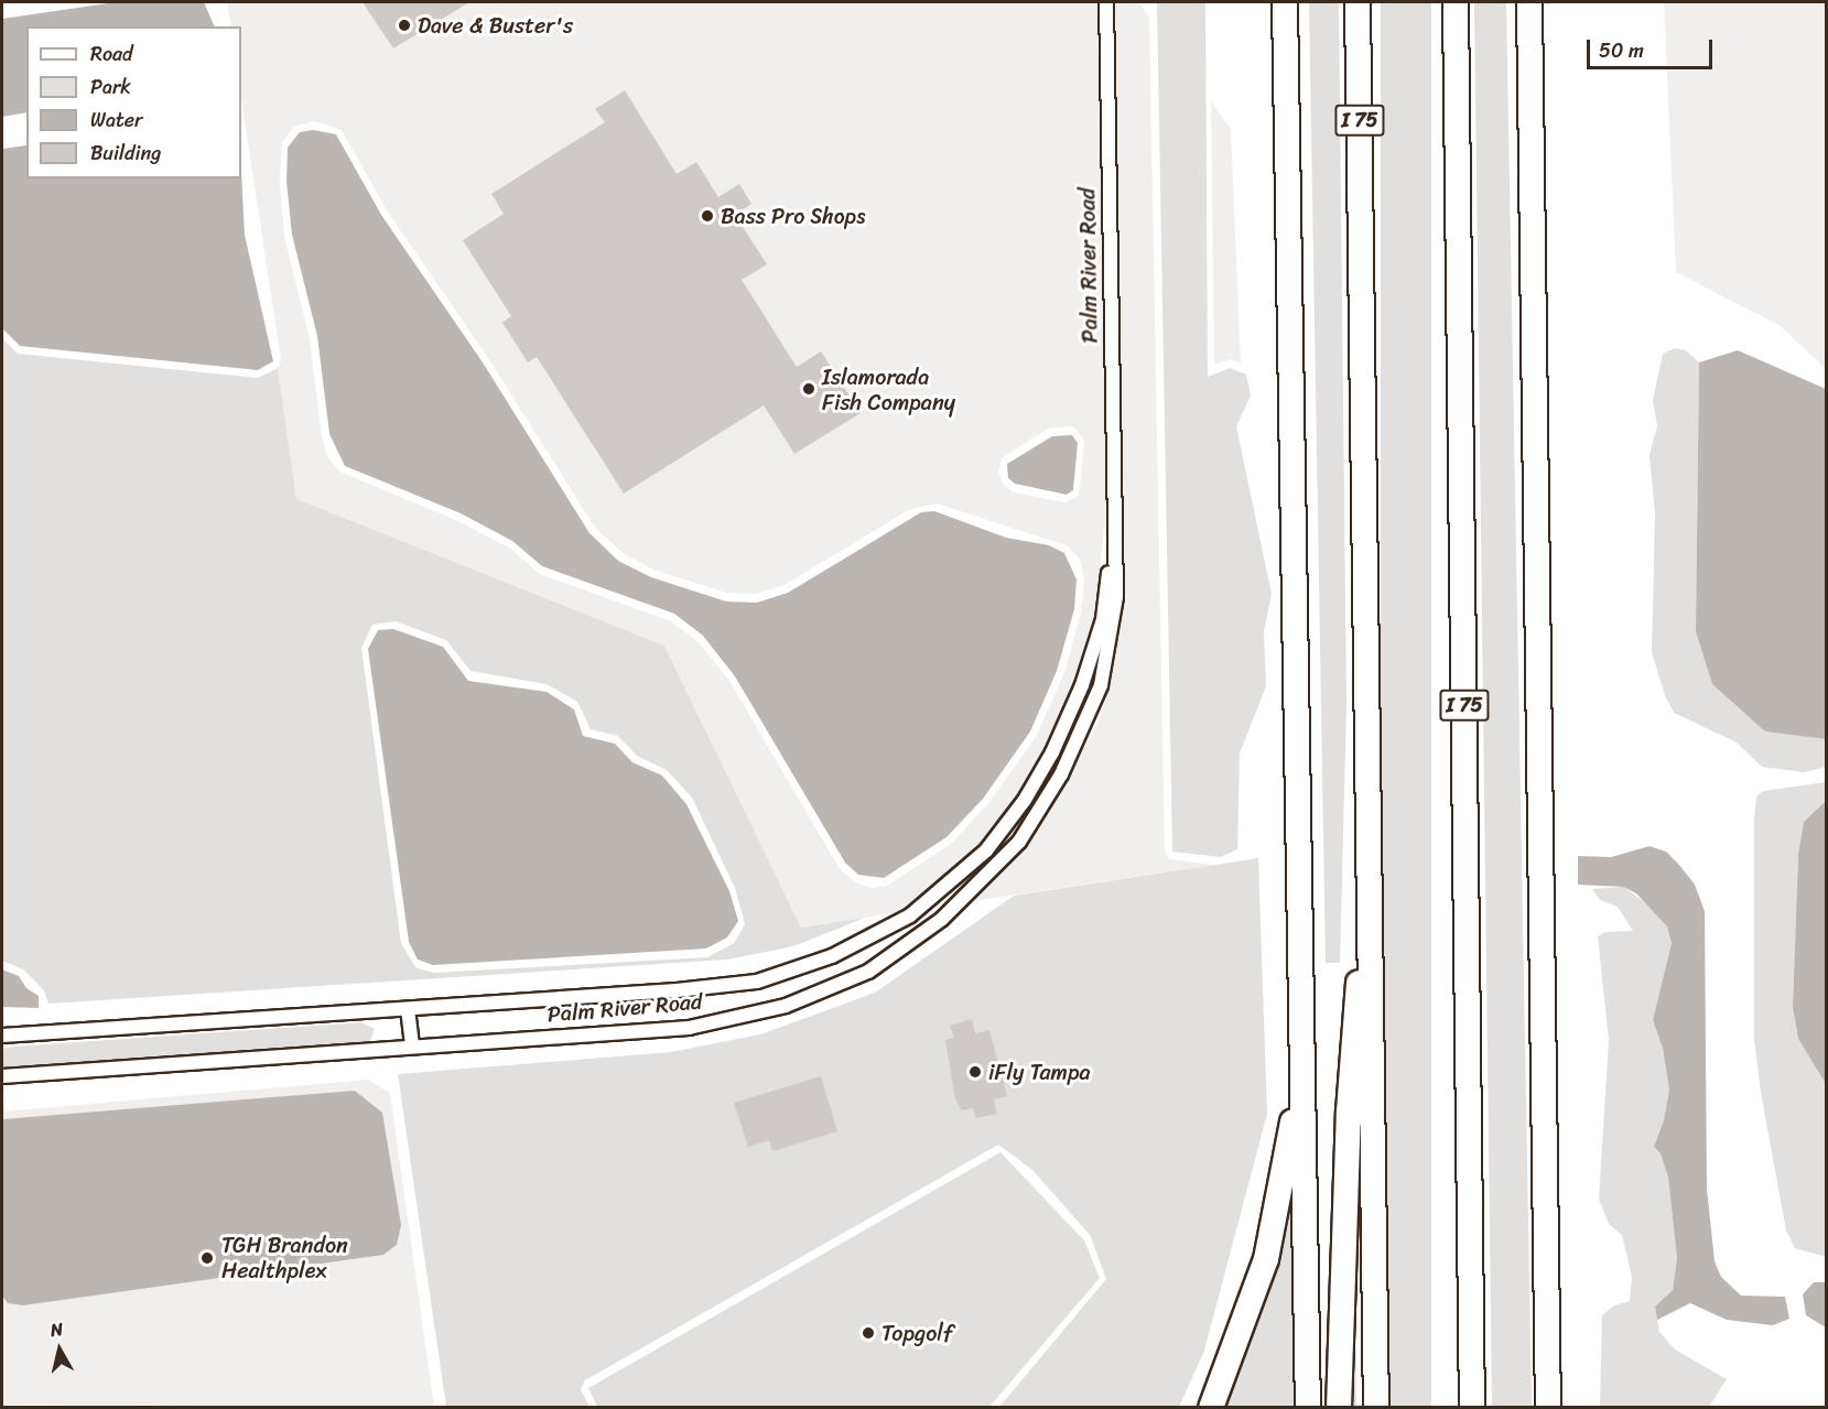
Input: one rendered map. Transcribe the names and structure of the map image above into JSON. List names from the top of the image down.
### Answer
{
  "streets": {
    "highway": ["I 75"],
    "street": ["Palm River Road"]
  },
  "places": [
    "Dave & Buster's",
    "Bass Pro Shops",
    "Islamorada Fish Company",
    "iFly Tampa",
    "TGH Brandon Healthplex",
    "Topgolf"
  ],
  "legend": [
    "Road",
    "Park",
    "Water",
    "Building"
  ],
  "scale_bar": "50 m",
  "north": "top"
}
